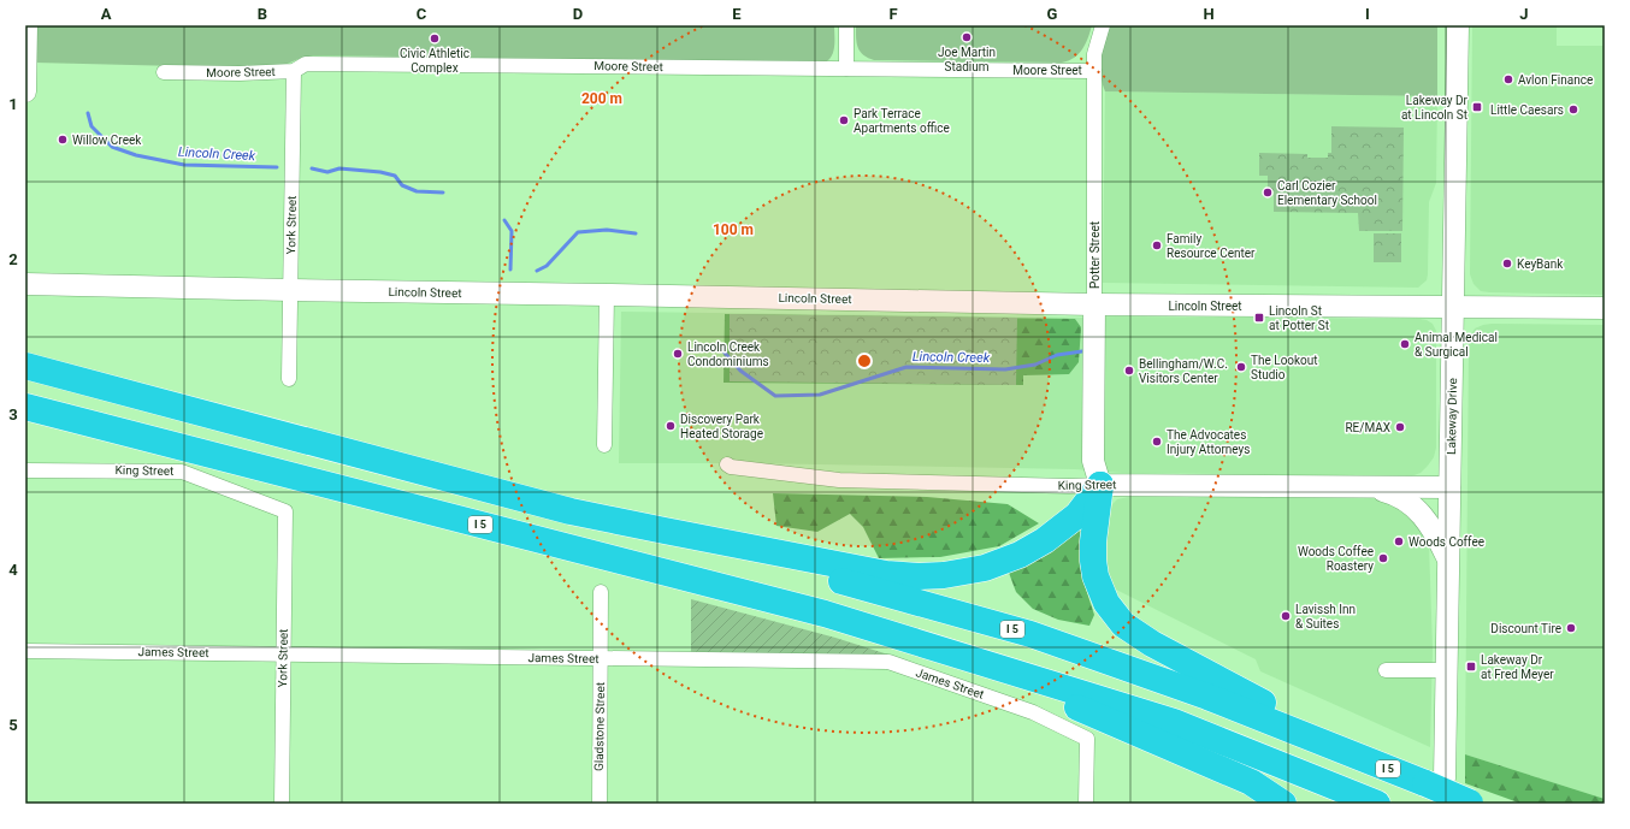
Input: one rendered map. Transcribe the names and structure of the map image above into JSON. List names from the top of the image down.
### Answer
{
  "streets": {
    "highway": ["I 5"],
    "street": [
      "Moore Street",
      "York Street",
      "Potter Street",
      "Lincoln Street",
      "Lakeway Drive",
      "King Street",
      "James Street",
      "Gladstone Street"
    ]
  },
  "crossings": [
    ["Moore Street", "York Street"],
    ["Moore Street", "Potter Street"],
    ["York Street", "Lincoln Street"],
    ["York Street", "King Street"],
    ["York Street", "James Street"],
    ["Potter Street", "Lincoln Street"],
    ["Potter Street", "King Street"],
    ["Lincoln Street", "Lakeway Drive"],
    ["Lakeway Drive", "King Street"],
    ["Lakeway Drive", "I 5"],
    ["James Street", "Gladstone Street"]
  ],
  "water": ["Lincoln Creek"],
  "places": {
    "other": [
      "Joe Martin Stadium",
      "Civic Athletic Complex",
      "Avlon Finance",
      "Little Caesars",
      "Park Terrace Apartments office",
      "Willow Creek",
      "Carl Cozier Elementary School",
      "Family Resource Center",
      "KeyBank",
      "Animal Medical & Surgical",
      "Lincoln Creek Condominiums",
      "The Lookout Studio",
      "Bellingham/W.C. Visitors Center",
      "Discovery Park Heated Storage",
      "RE/MAX",
      "The Advocates Injury Attorneys",
      "Woods Coffee",
      "Woods Coffee Roastery",
      "Lavissh Inn & Suites",
      "Discount Tire"
    ],
    "transit": ["Lakeway Dr at Lincoln St", "Lincoln St at Potter St", "Lakeway Dr at Fred Meyer"]
  },
  "grid": {
    "columns": [
      "A",
      "B",
      "C",
      "D",
      "E",
      "F",
      "G",
      "H",
      "I",
      "J"
    ],
    "rows": [
      "1",
      "2",
      "3",
      "4",
      "5"
    ]
  },
  "rings": ["200 m", "100 m"]
}
